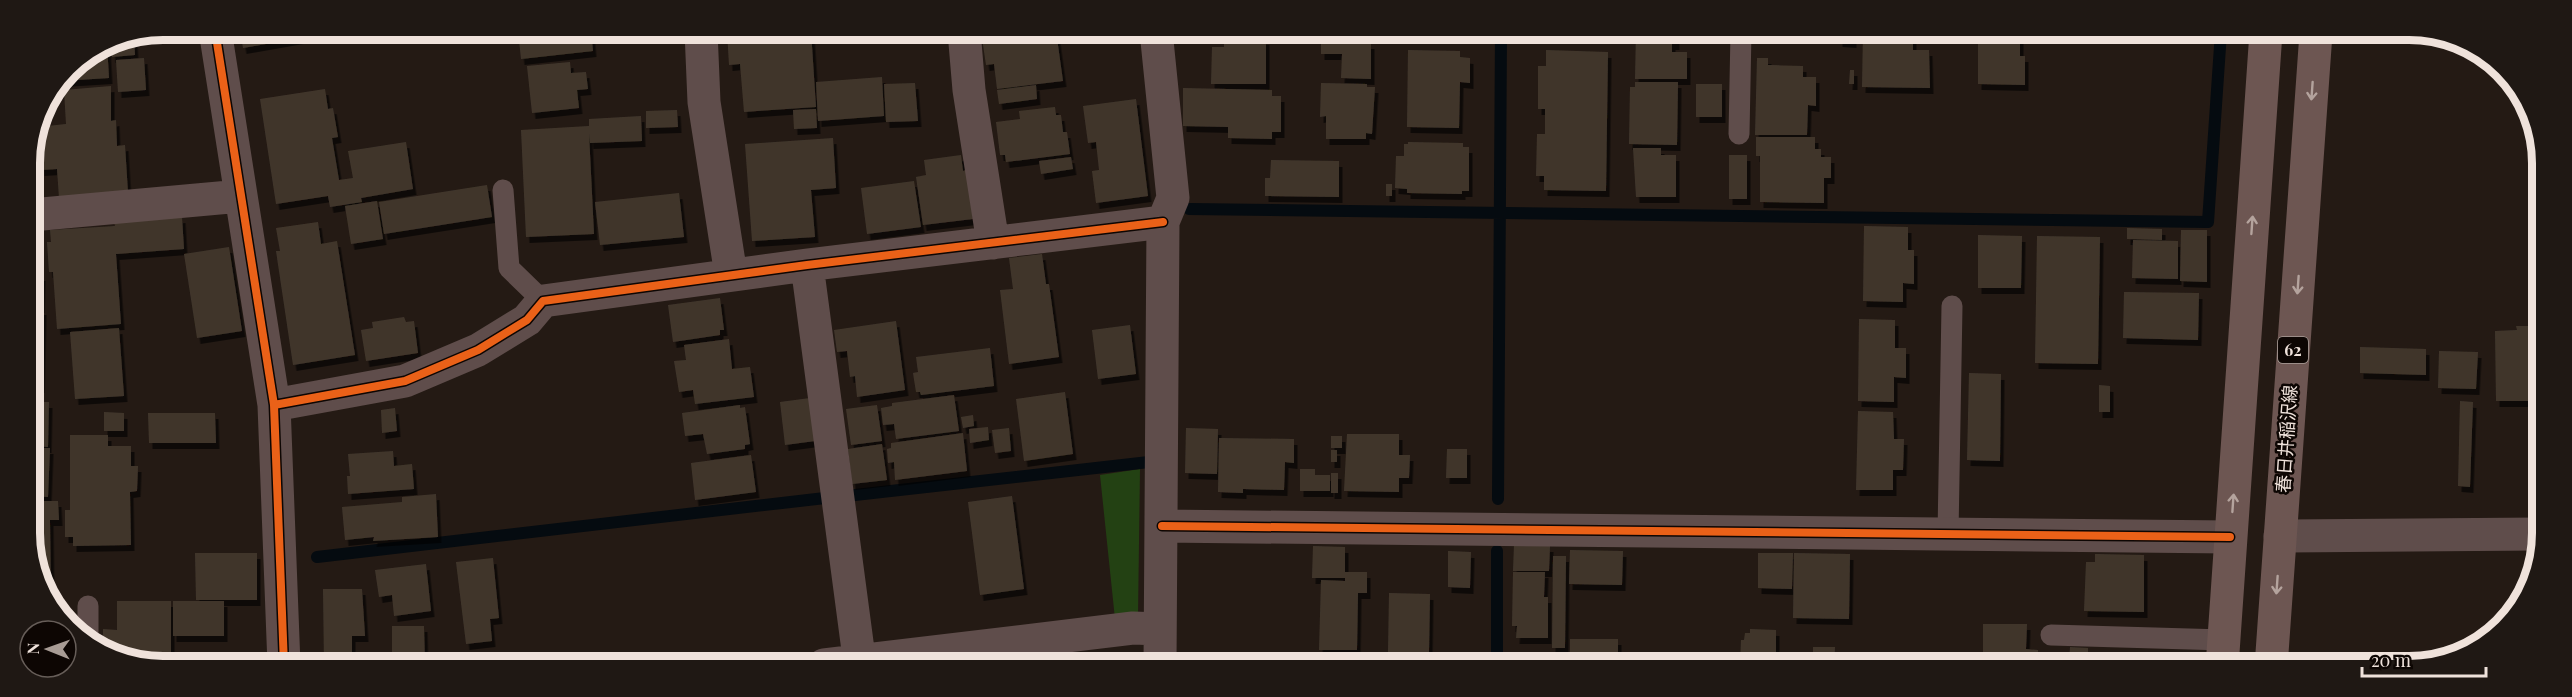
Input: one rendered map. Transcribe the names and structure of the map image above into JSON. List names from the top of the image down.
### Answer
{
  "streets": {
    "main road": ["62", "春日井稲沢線"]
  },
  "scale_bar": "20 m",
  "north": "left"
}
